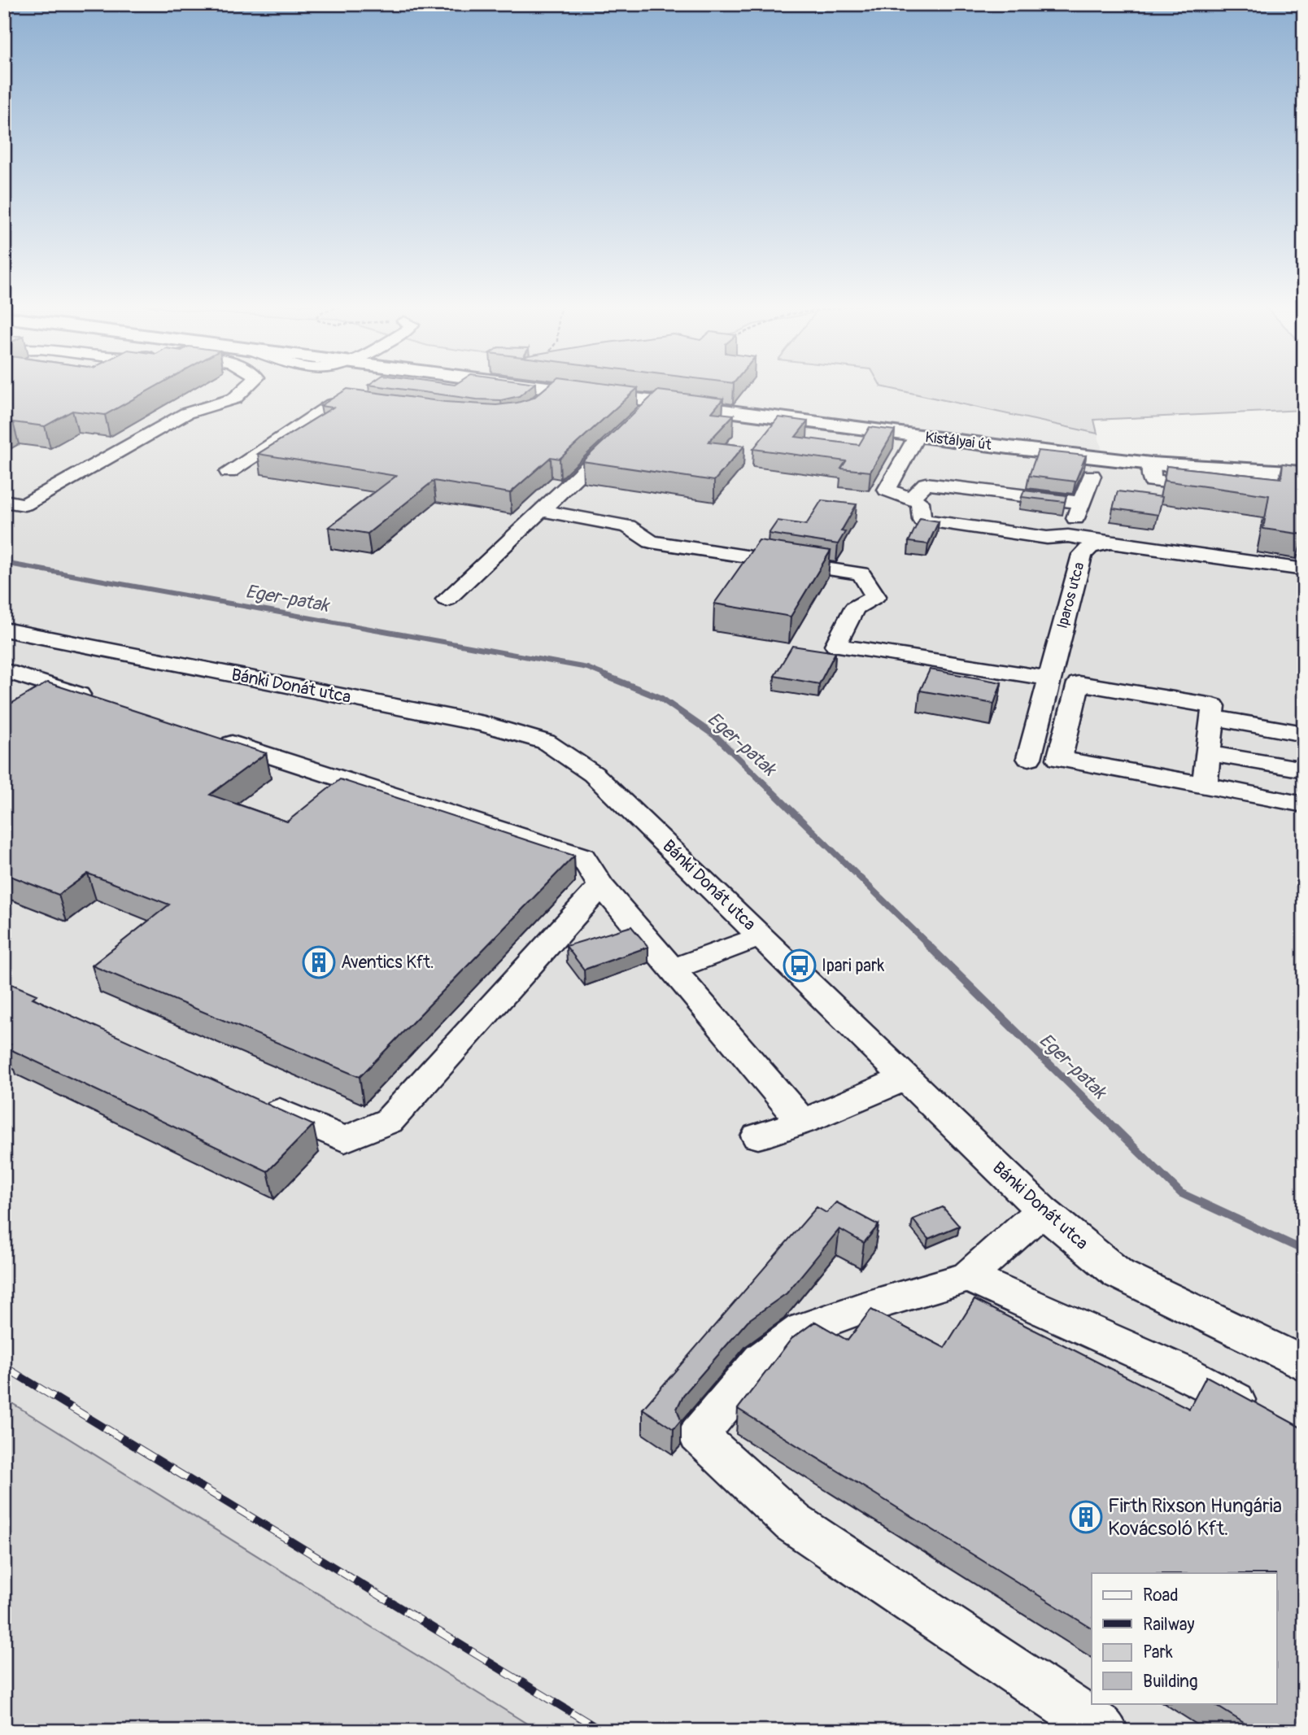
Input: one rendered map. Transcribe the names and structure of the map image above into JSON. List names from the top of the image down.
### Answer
{
  "streets": {
    "main road": ["Kistályai út"],
    "street": ["Iparos utca", "Bánki Donát utca"]
  },
  "water": ["Eger-patak"],
  "places": {
    "building": ["Aventics Kft.", "Firth Rixson Hungária Kovácsoló Kft."],
    "bus stop": ["Ipari park"]
  },
  "legend": [
    "Road",
    "Railway",
    "Park",
    "Building"
  ]
}
